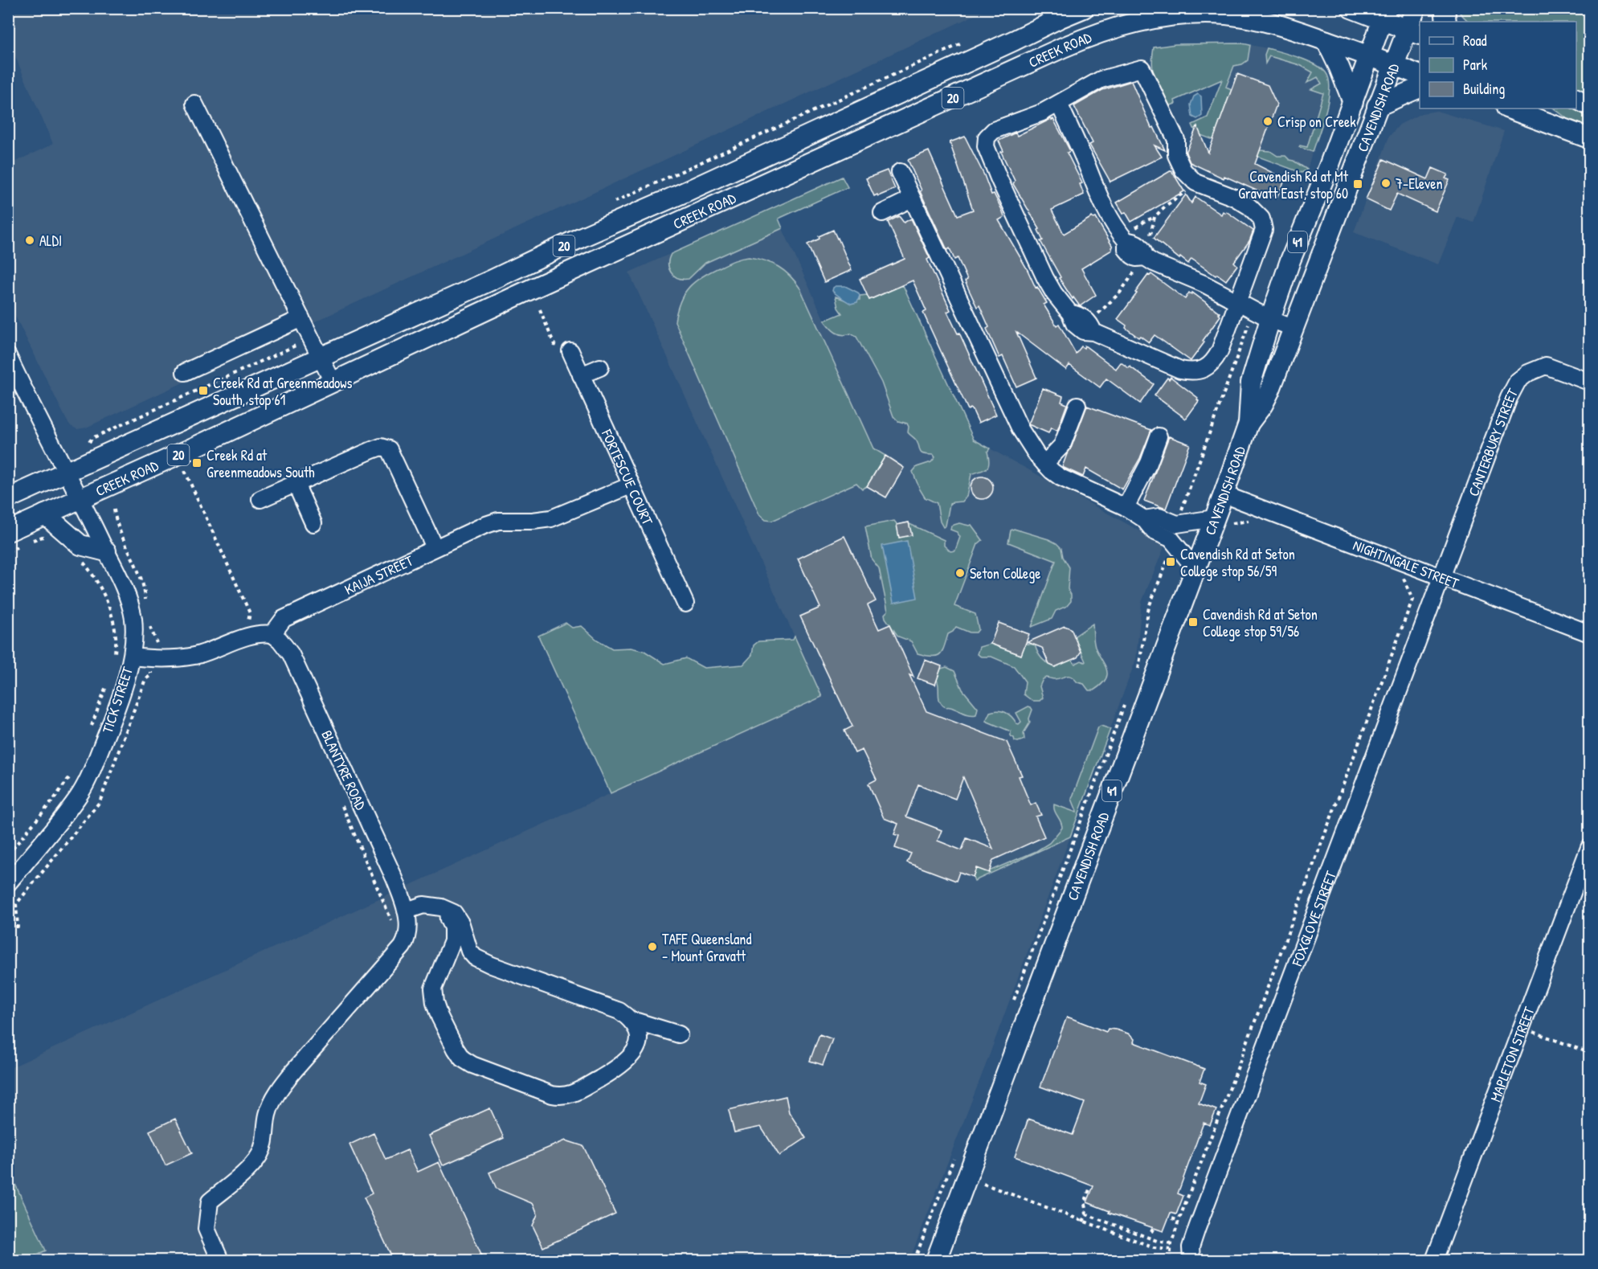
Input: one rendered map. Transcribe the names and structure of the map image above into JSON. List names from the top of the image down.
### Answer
{
  "streets": {
    "main road": [
      "CREEK ROAD",
      "20",
      "CAVENDISH ROAD",
      "41"
    ],
    "street": [
      "CANTERBURY STREET",
      "FORTESCUE COURT",
      "NIGHTINGALE STREET",
      "KAIJA STREET",
      "TICK STREET",
      "BLANTYRE ROAD",
      "FOXGLOVE STREET",
      "MAPLETON STREET"
    ]
  },
  "crossings": [
    ["CREEK ROAD", "CAVENDISH ROAD"],
    ["CREEK ROAD", "TICK STREET"],
    ["CAVENDISH ROAD", "41"],
    ["CAVENDISH ROAD", "NIGHTINGALE STREET"],
    ["CANTERBURY STREET", "NIGHTINGALE STREET"],
    ["CANTERBURY STREET", "FOXGLOVE STREET"],
    ["FORTESCUE COURT", "KAIJA STREET"],
    ["NIGHTINGALE STREET", "FOXGLOVE STREET"],
    ["KAIJA STREET", "BLANTYRE ROAD"]
  ],
  "places": {
    "other": [
      "Crisp on Creek",
      "7-Eleven",
      "ALDI",
      "Seton College",
      "TAFE Queensland - Mount Gravatt"
    ],
    "transit": [
      "Cavendish Rd at Mt Gravatt East, stop 60",
      "Creek Rd at Greenmeadows South, stop 61",
      "Creek Rd at Greenmeadows South",
      "Cavendish Rd at Seton College stop 56/59",
      "Cavendish Rd at Seton College stop 59/56"
    ]
  },
  "legend": ["Road", "Park", "Building"]
}
